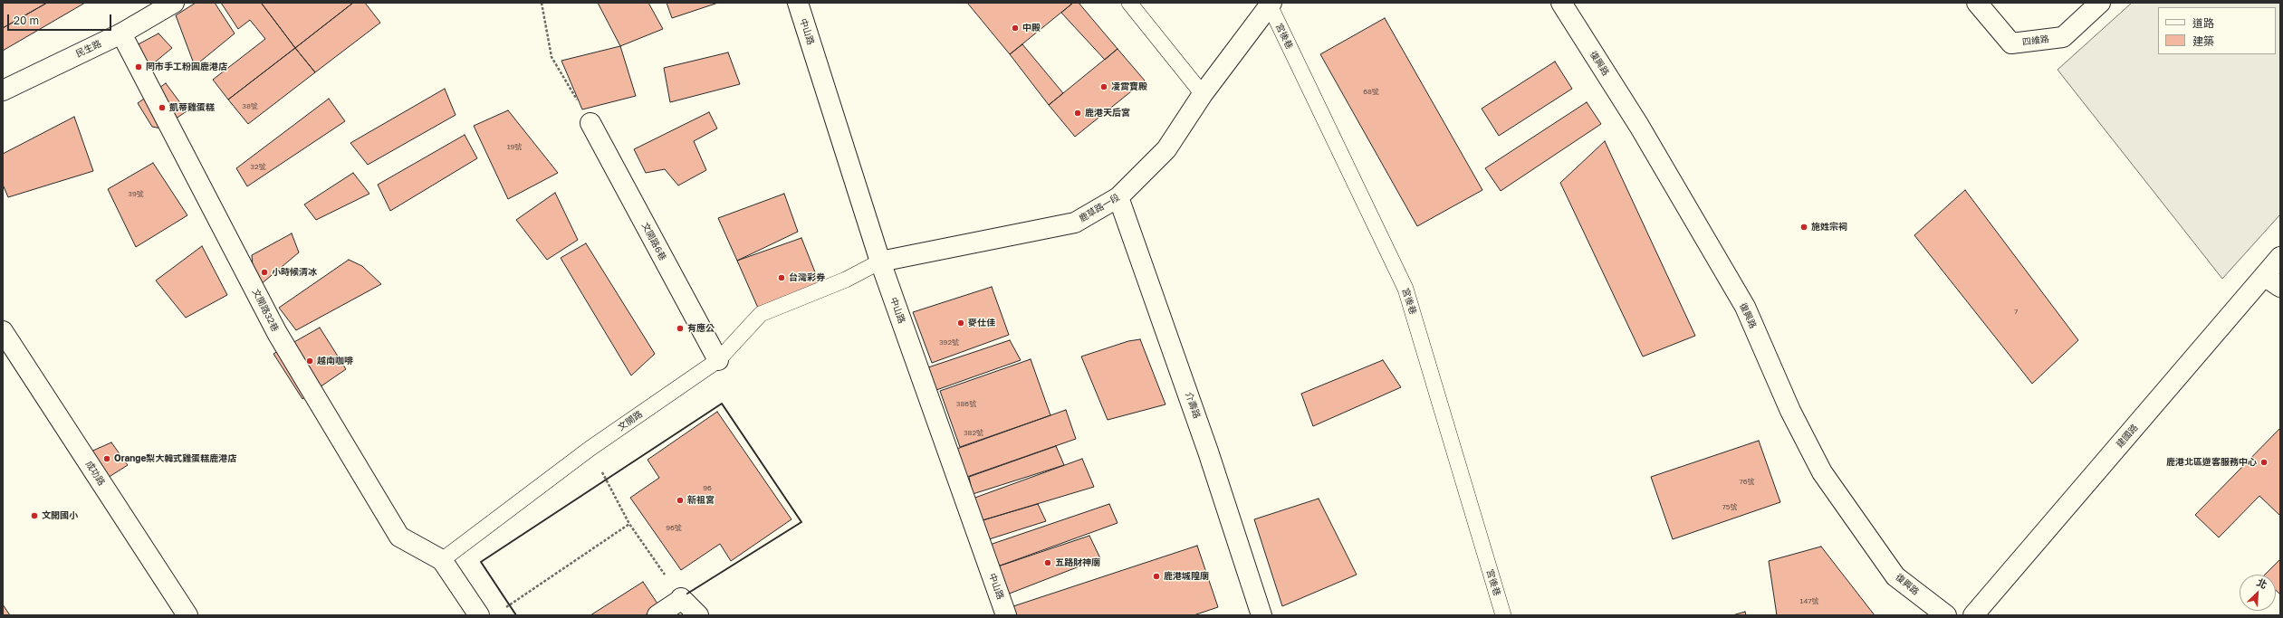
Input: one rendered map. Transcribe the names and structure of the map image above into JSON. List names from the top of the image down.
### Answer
{
  "streets": {
    "street": [
      "中山路",
      "四維路",
      "民生路",
      "復興路",
      "鹿草路一段",
      "文開路6巷",
      "文開路32巷",
      "介壽路",
      "建國路",
      "成功路"
    ],
    "lane": ["宮後巷", "文開路"]
  },
  "crossings": [
    ["中山路", "鹿草路一段"],
    ["中山路", "文開路"],
    ["宮後巷", "鹿草路一段"],
    ["民生路", "文開路32巷"],
    ["鹿草路一段", "介壽路"],
    ["鹿草路一段", "文開路"],
    ["文開路6巷", "文開路"],
    ["文開路32巷", "文開路"]
  ],
  "places": [
    "中殿",
    "罔市手工粉圓鹿港店",
    "凌霄寶殿",
    "凱蒂雞蛋糕",
    "鹿港天后宮",
    "施姓宗祠",
    "小時候清冰",
    "台灣彩券",
    "麥仕佳",
    "有應公",
    "越南咖啡",
    "Orange梨大韓式雞蛋糕鹿港店",
    "鹿港北區遊客服務中心",
    "新祖宮",
    "文開國小",
    "五路財神廟",
    "鹿港城隍廟"
  ],
  "house_numbers": [
    "68號",
    "38號",
    "19號",
    "32號",
    "39號",
    "7",
    "392號",
    "386號",
    "382號",
    "76號",
    "96",
    "75號",
    "96號",
    "147號"
  ],
  "legend": ["道路", "建築"],
  "scale_bar": "20 m",
  "north": "top right"
}
